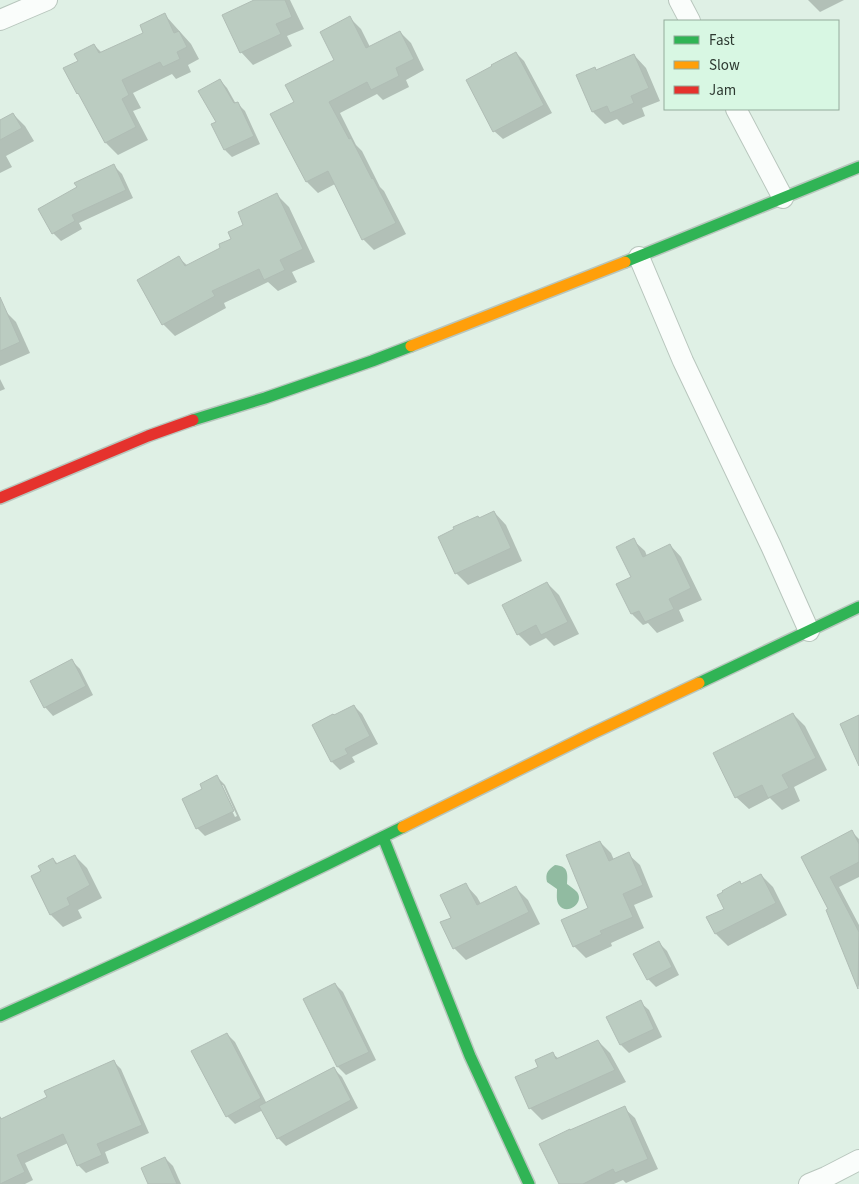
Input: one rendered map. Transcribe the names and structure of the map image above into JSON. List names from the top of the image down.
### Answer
{
  "legend": ["Fast", "Slow", "Jam"]
}
